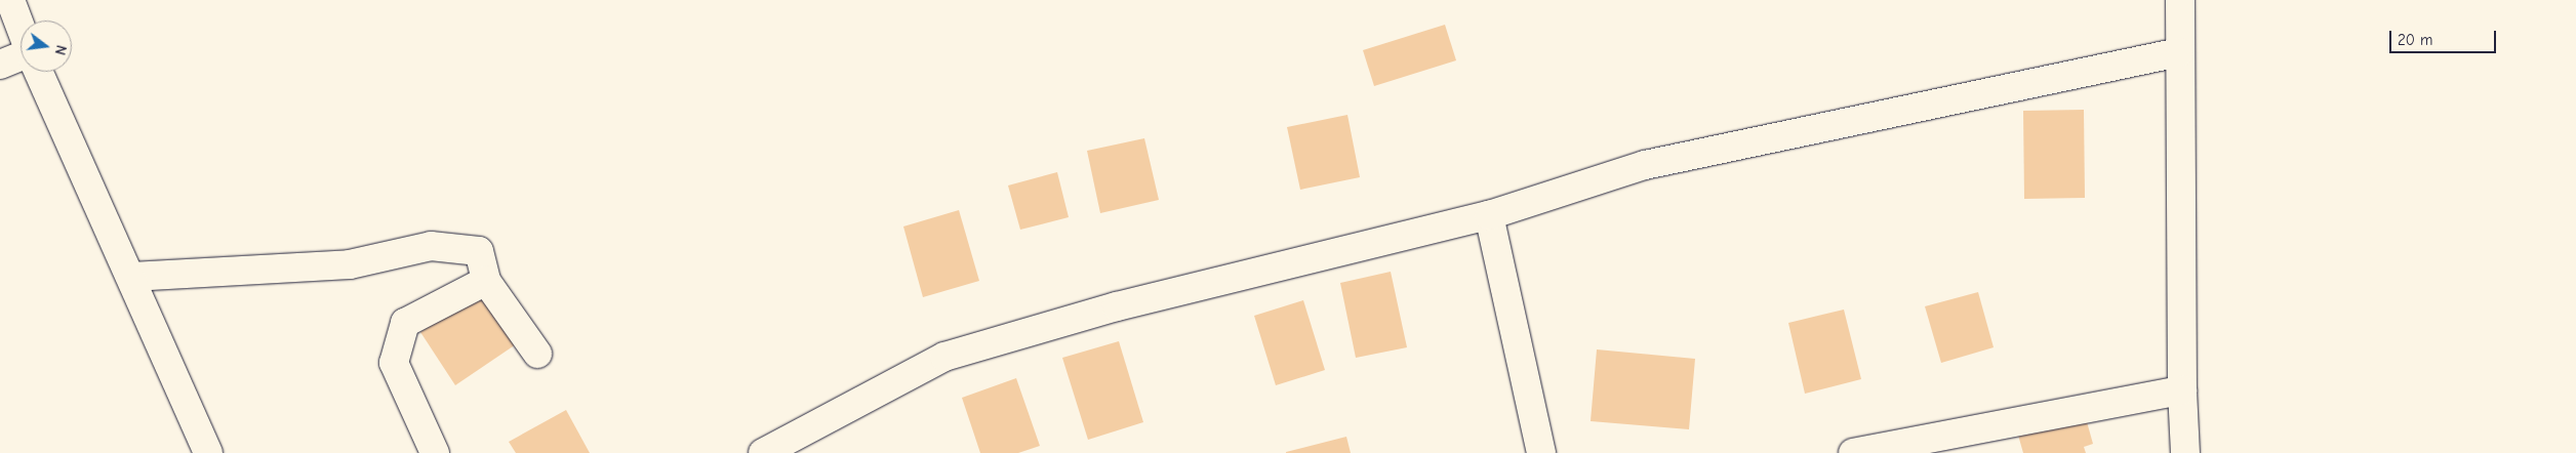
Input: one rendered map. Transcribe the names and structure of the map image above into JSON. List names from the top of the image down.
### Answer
{
  "scale_bar": "20 m",
  "north": "right"
}
